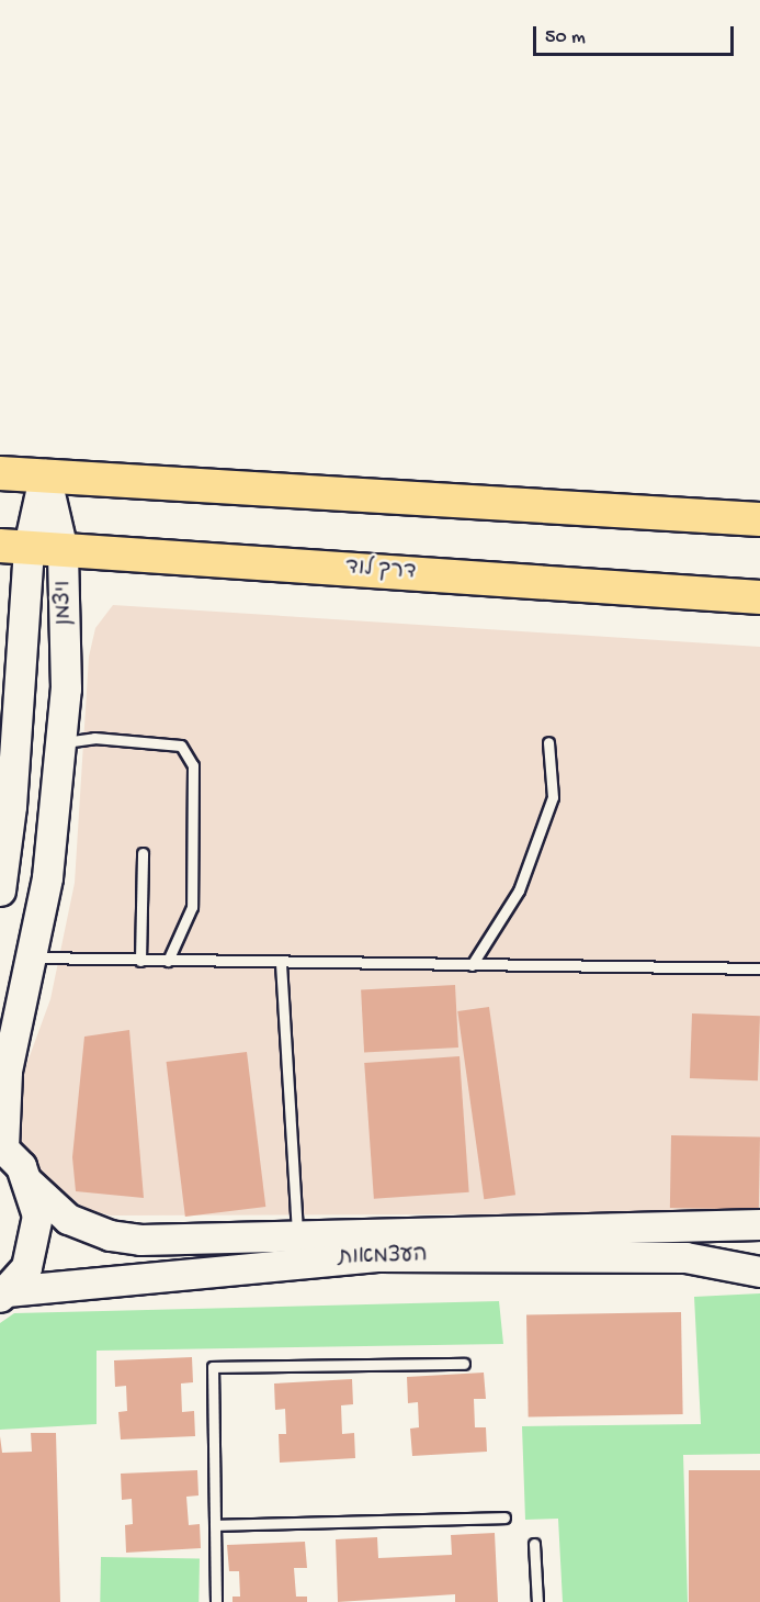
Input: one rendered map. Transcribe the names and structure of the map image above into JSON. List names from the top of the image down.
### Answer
{
  "streets": {
    "main road": ["דרך לוד"],
    "street": ["ויצמן", "העצמאות"]
  },
  "crossings": [
    ["דרך לוד", "ויצמן"]
  ],
  "scale_bar": "50 m"
}
